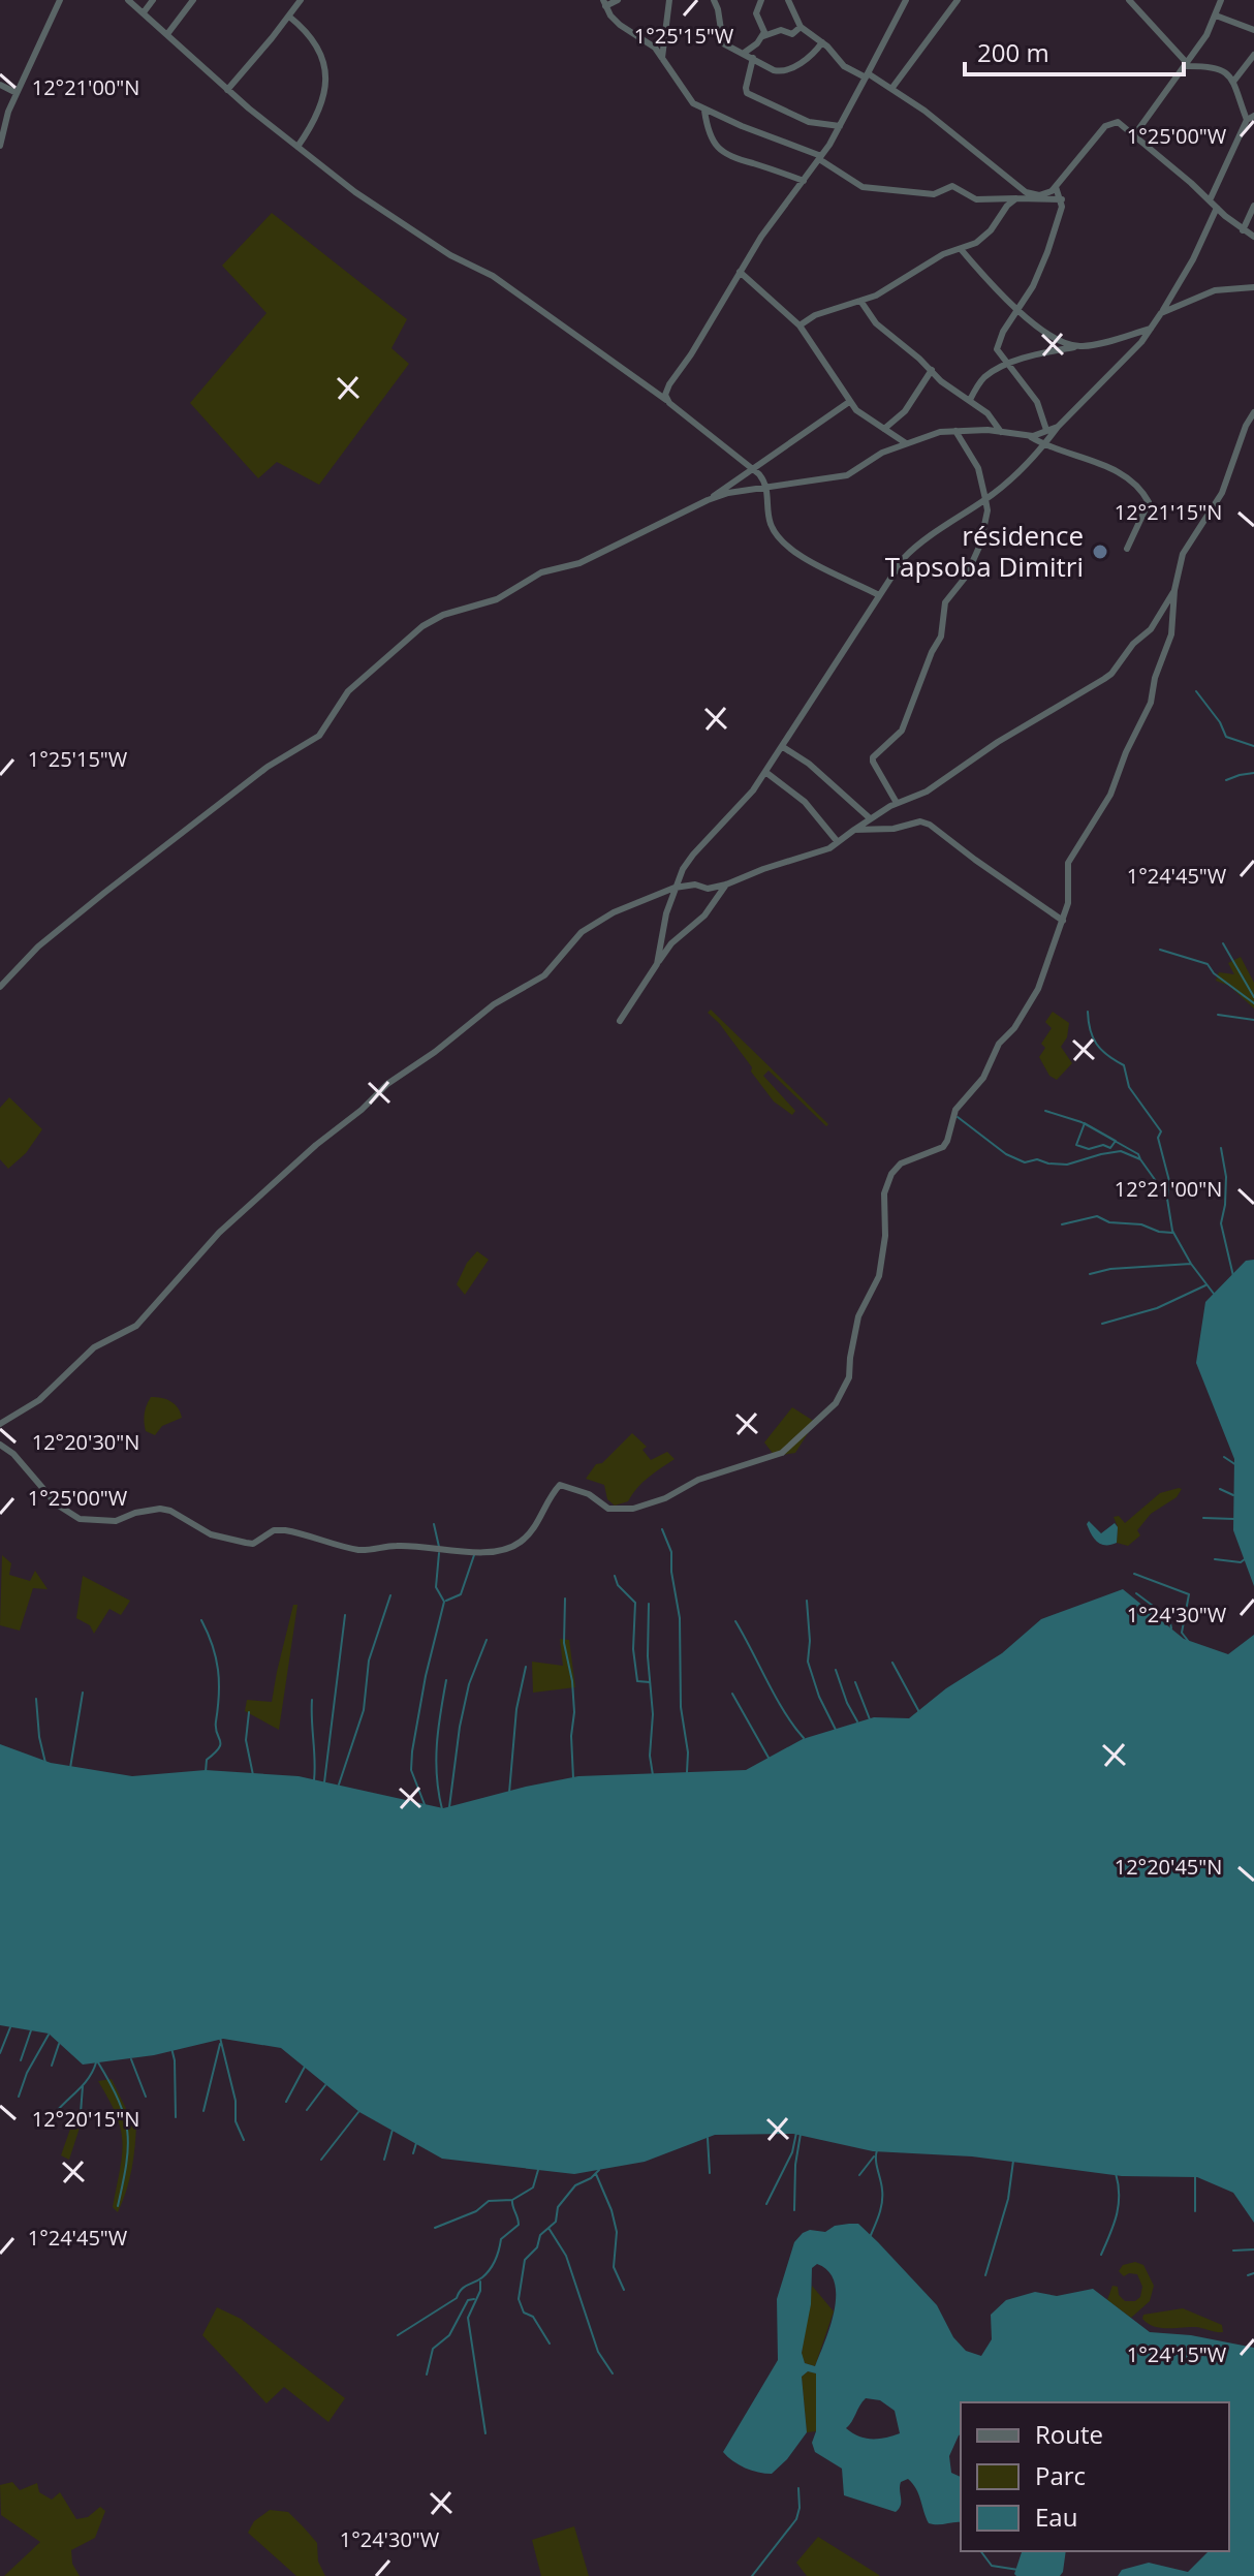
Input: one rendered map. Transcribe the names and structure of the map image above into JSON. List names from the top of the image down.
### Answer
{
  "places": ["résidence Tapsoba Dimitri"],
  "legend": ["Route", "Parc", "Eau"],
  "scale_bar": "200 m",
  "coordinates": [
    "1°25'15\"W",
    "12°21'00\"N",
    "1°25'00\"W",
    "12°21'15\"N",
    "1°24'45\"W",
    "12°20'30\"N",
    "1°24'30\"W",
    "12°20'45\"N",
    "12°20'15\"N",
    "1°24'15\"W"
  ]
}
